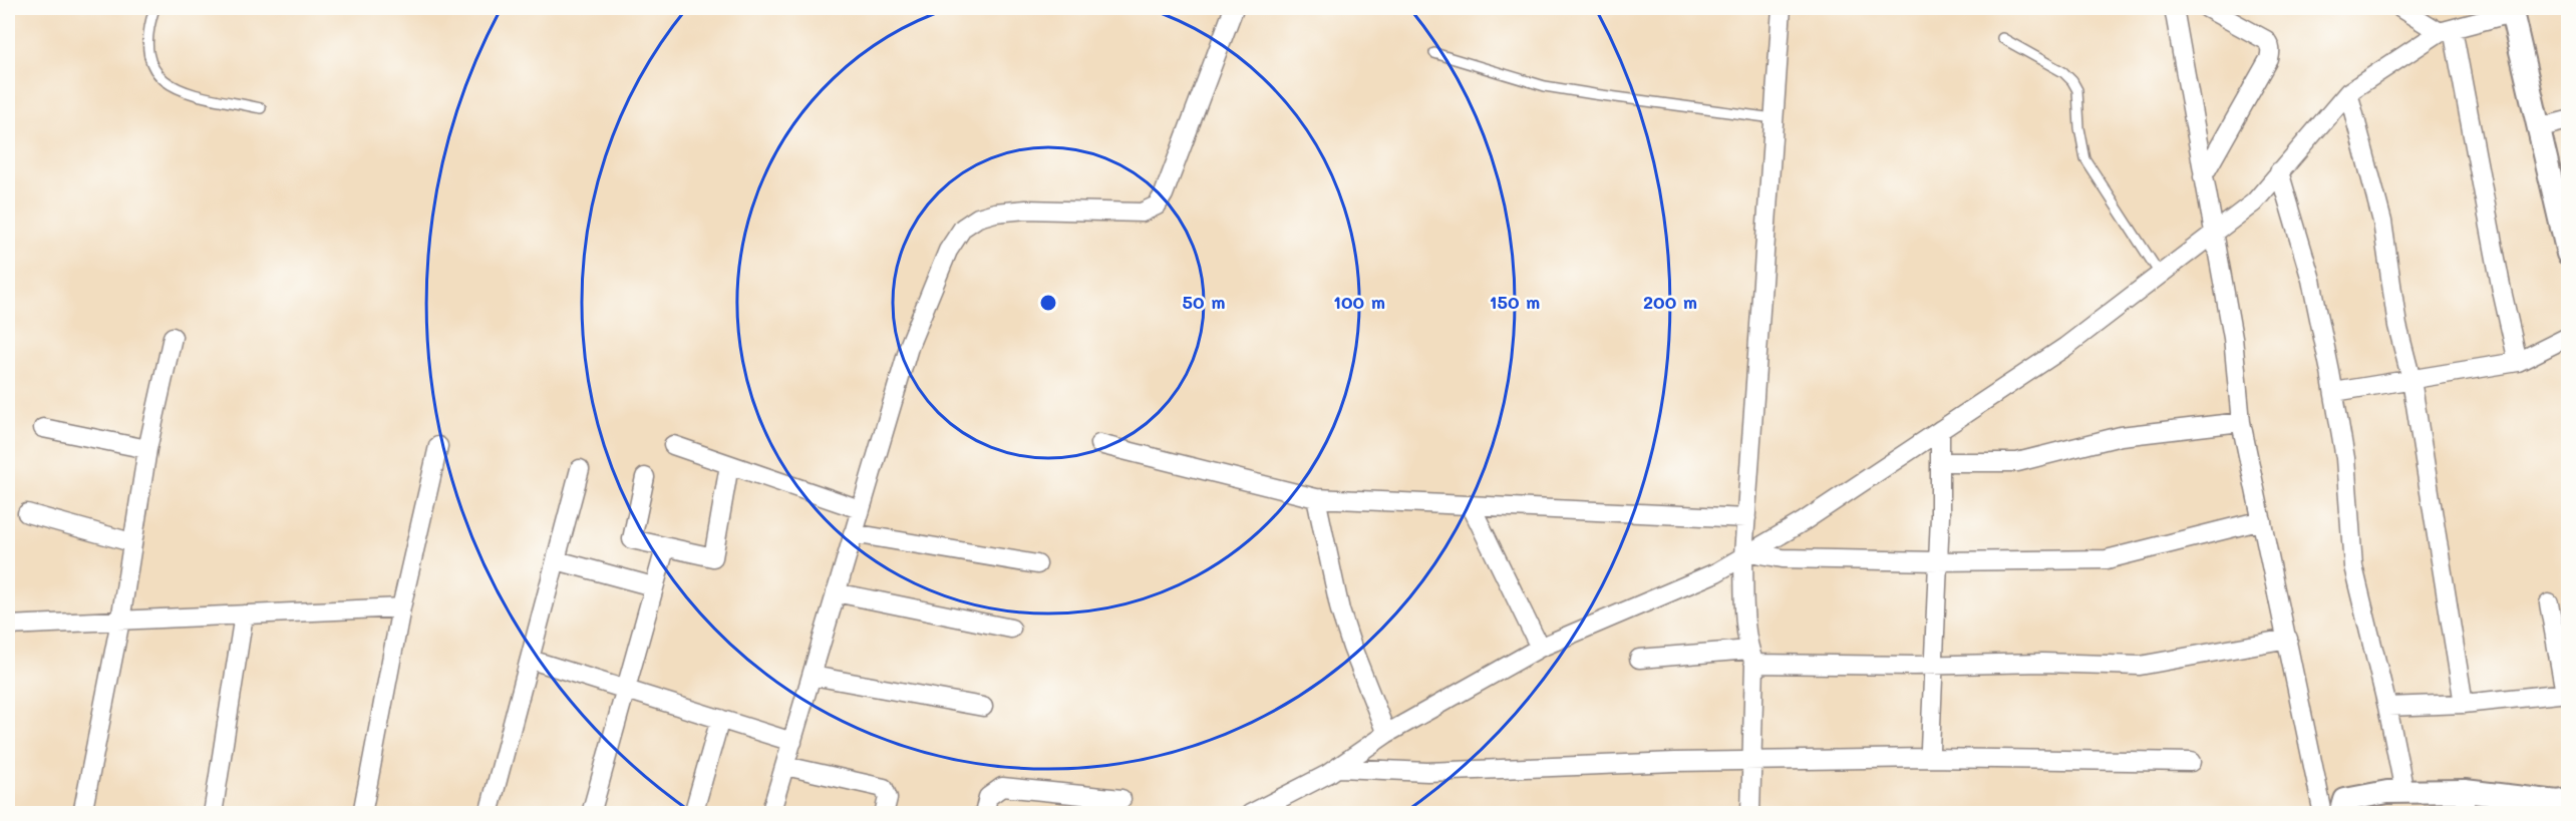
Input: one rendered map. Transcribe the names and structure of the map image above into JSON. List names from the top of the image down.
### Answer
{
  "rings": [
    "50 m",
    "100 m",
    "150 m",
    "200 m"
  ]
}
